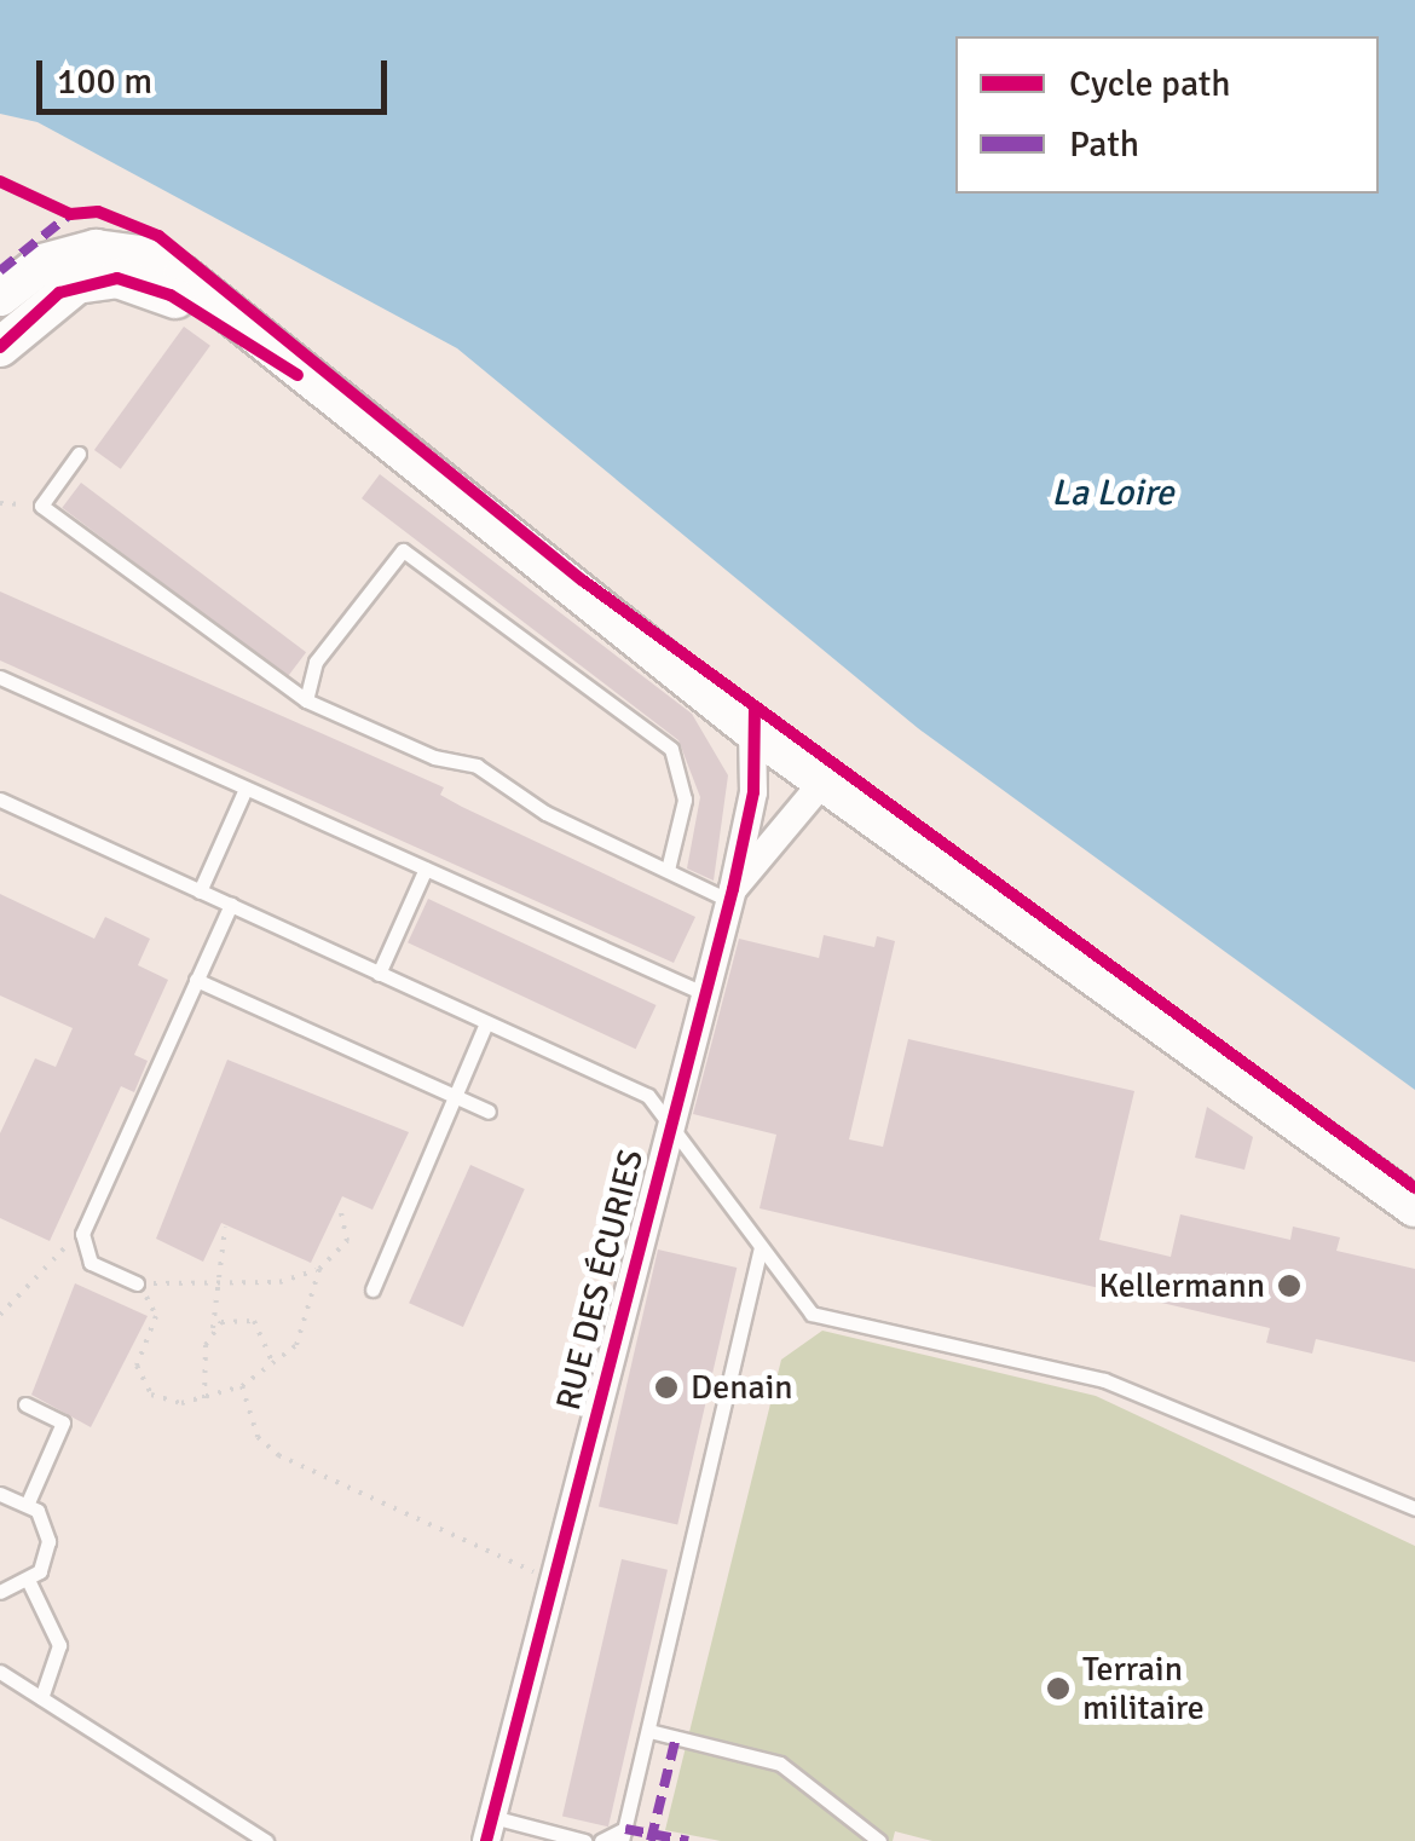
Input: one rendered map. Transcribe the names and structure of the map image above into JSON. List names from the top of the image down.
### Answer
{
  "streets": {
    "street": ["RUE DES ÉCURIES"]
  },
  "water": ["La Loire"],
  "places": ["Kellermann", "Denain", "Terrain militaire"],
  "legend": ["Cycle path", "Path"],
  "scale_bar": "100 m"
}
